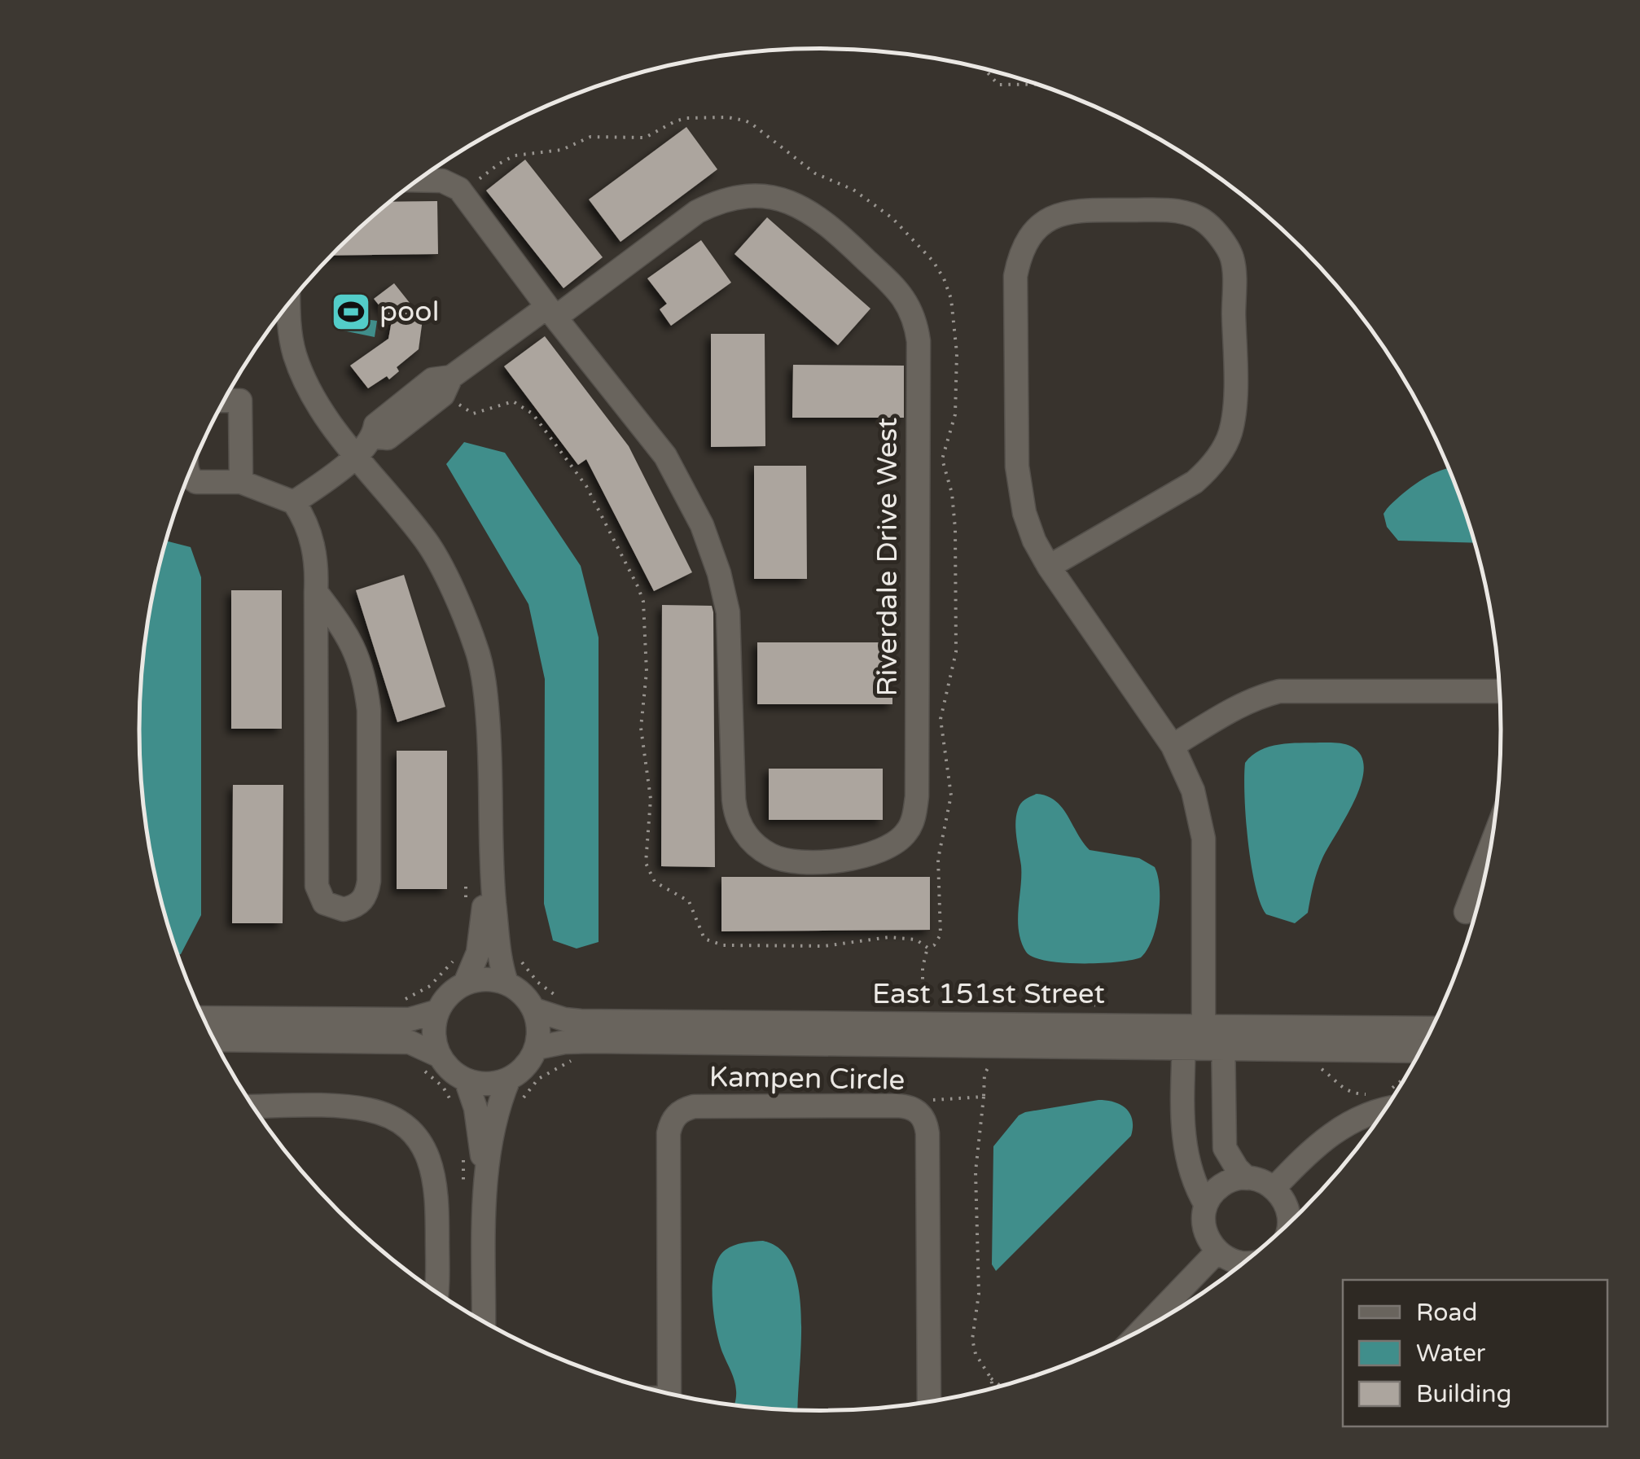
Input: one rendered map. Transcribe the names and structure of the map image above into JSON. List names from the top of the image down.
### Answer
{
  "streets": {
    "street": ["Riverdale Drive West", "East 151st Street", "Kampen Circle"]
  },
  "places": {
    "sports": ["pool"]
  },
  "legend": ["Road", "Water", "Building"]
}
